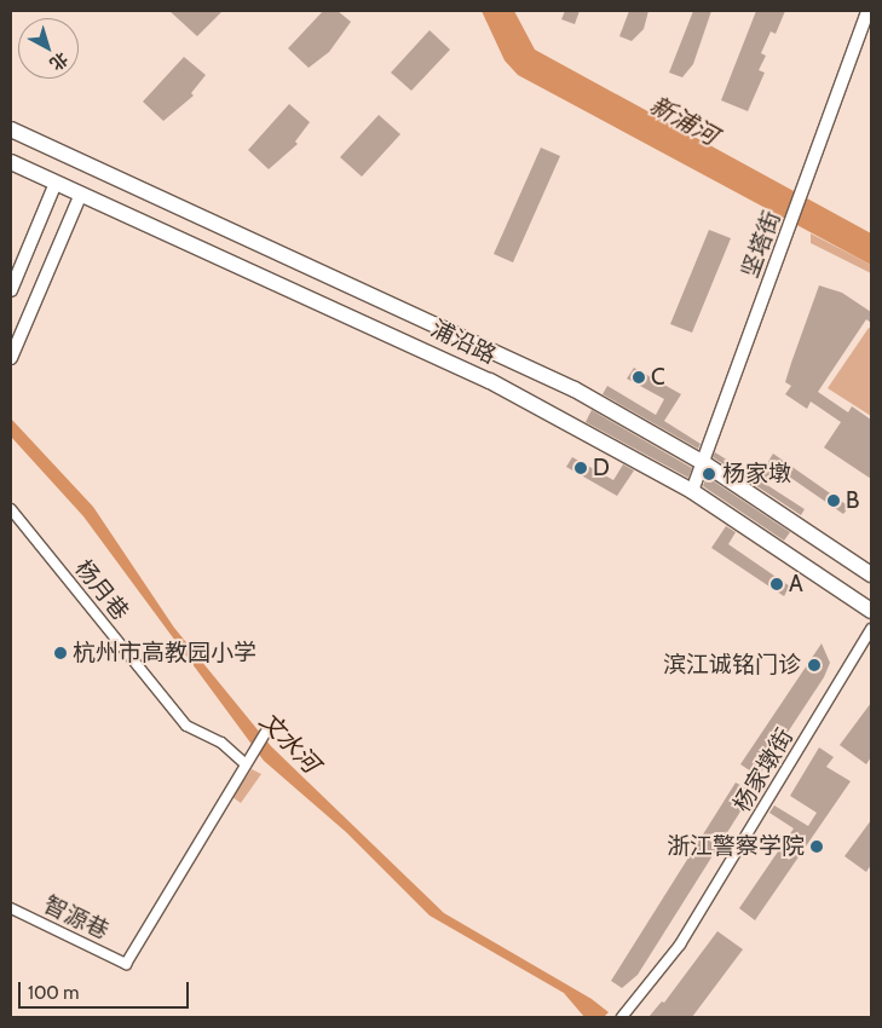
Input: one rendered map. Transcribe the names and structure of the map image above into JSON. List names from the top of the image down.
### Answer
{
  "streets": {
    "main road": ["浦沿路"],
    "street": [
      "坚塔街",
      "杨月巷",
      "杨家墩街",
      "智源巷"
    ]
  },
  "crossings": [
    ["坚塔街", "浦沿路"],
    ["杨月巷", "智源巷"]
  ],
  "water": ["新浦河", "文水河"],
  "places": [
    "C",
    "D",
    "杨家墩",
    "B",
    "A",
    "杭州市高教园小学",
    "滨江诚铭门诊",
    "浙江警察学院"
  ],
  "scale_bar": "100 m",
  "north": "bottom right"
}
